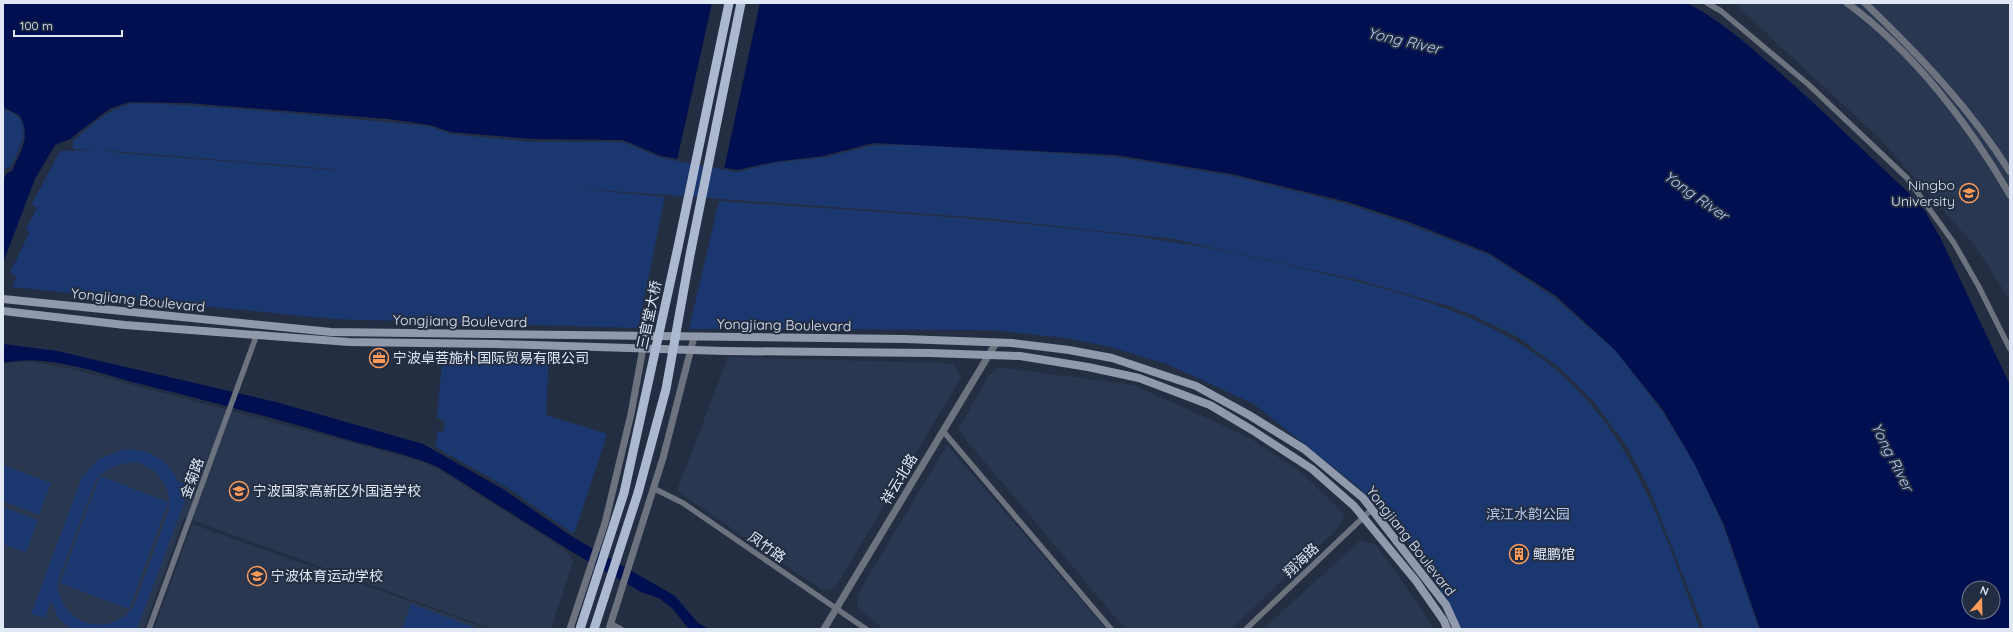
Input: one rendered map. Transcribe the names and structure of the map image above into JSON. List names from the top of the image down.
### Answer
{
  "streets": {
    "main road": ["Yongjiang Boulevard", "三官堂大桥"],
    "street": [
      "金菊路",
      "祥云北路",
      "凤竹路",
      "翔海路"
    ]
  },
  "crossings": [
    ["Yongjiang Boulevard", "金菊路"],
    ["Yongjiang Boulevard", "祥云北路"],
    ["Yongjiang Boulevard", "翔海路"],
    ["祥云北路", "凤竹路"]
  ],
  "water": ["Yong River"],
  "parks": ["滨江水韵公园"],
  "places": {
    "school or university": ["Ningbo University", "宁波国家高新区外国语学校", "宁波体育运动学校"],
    "office": ["宁波卓菩施朴国际贸易有限公司"],
    "building": ["鲲鹏馆"]
  },
  "scale_bar": "100 m",
  "north": "top"
}
